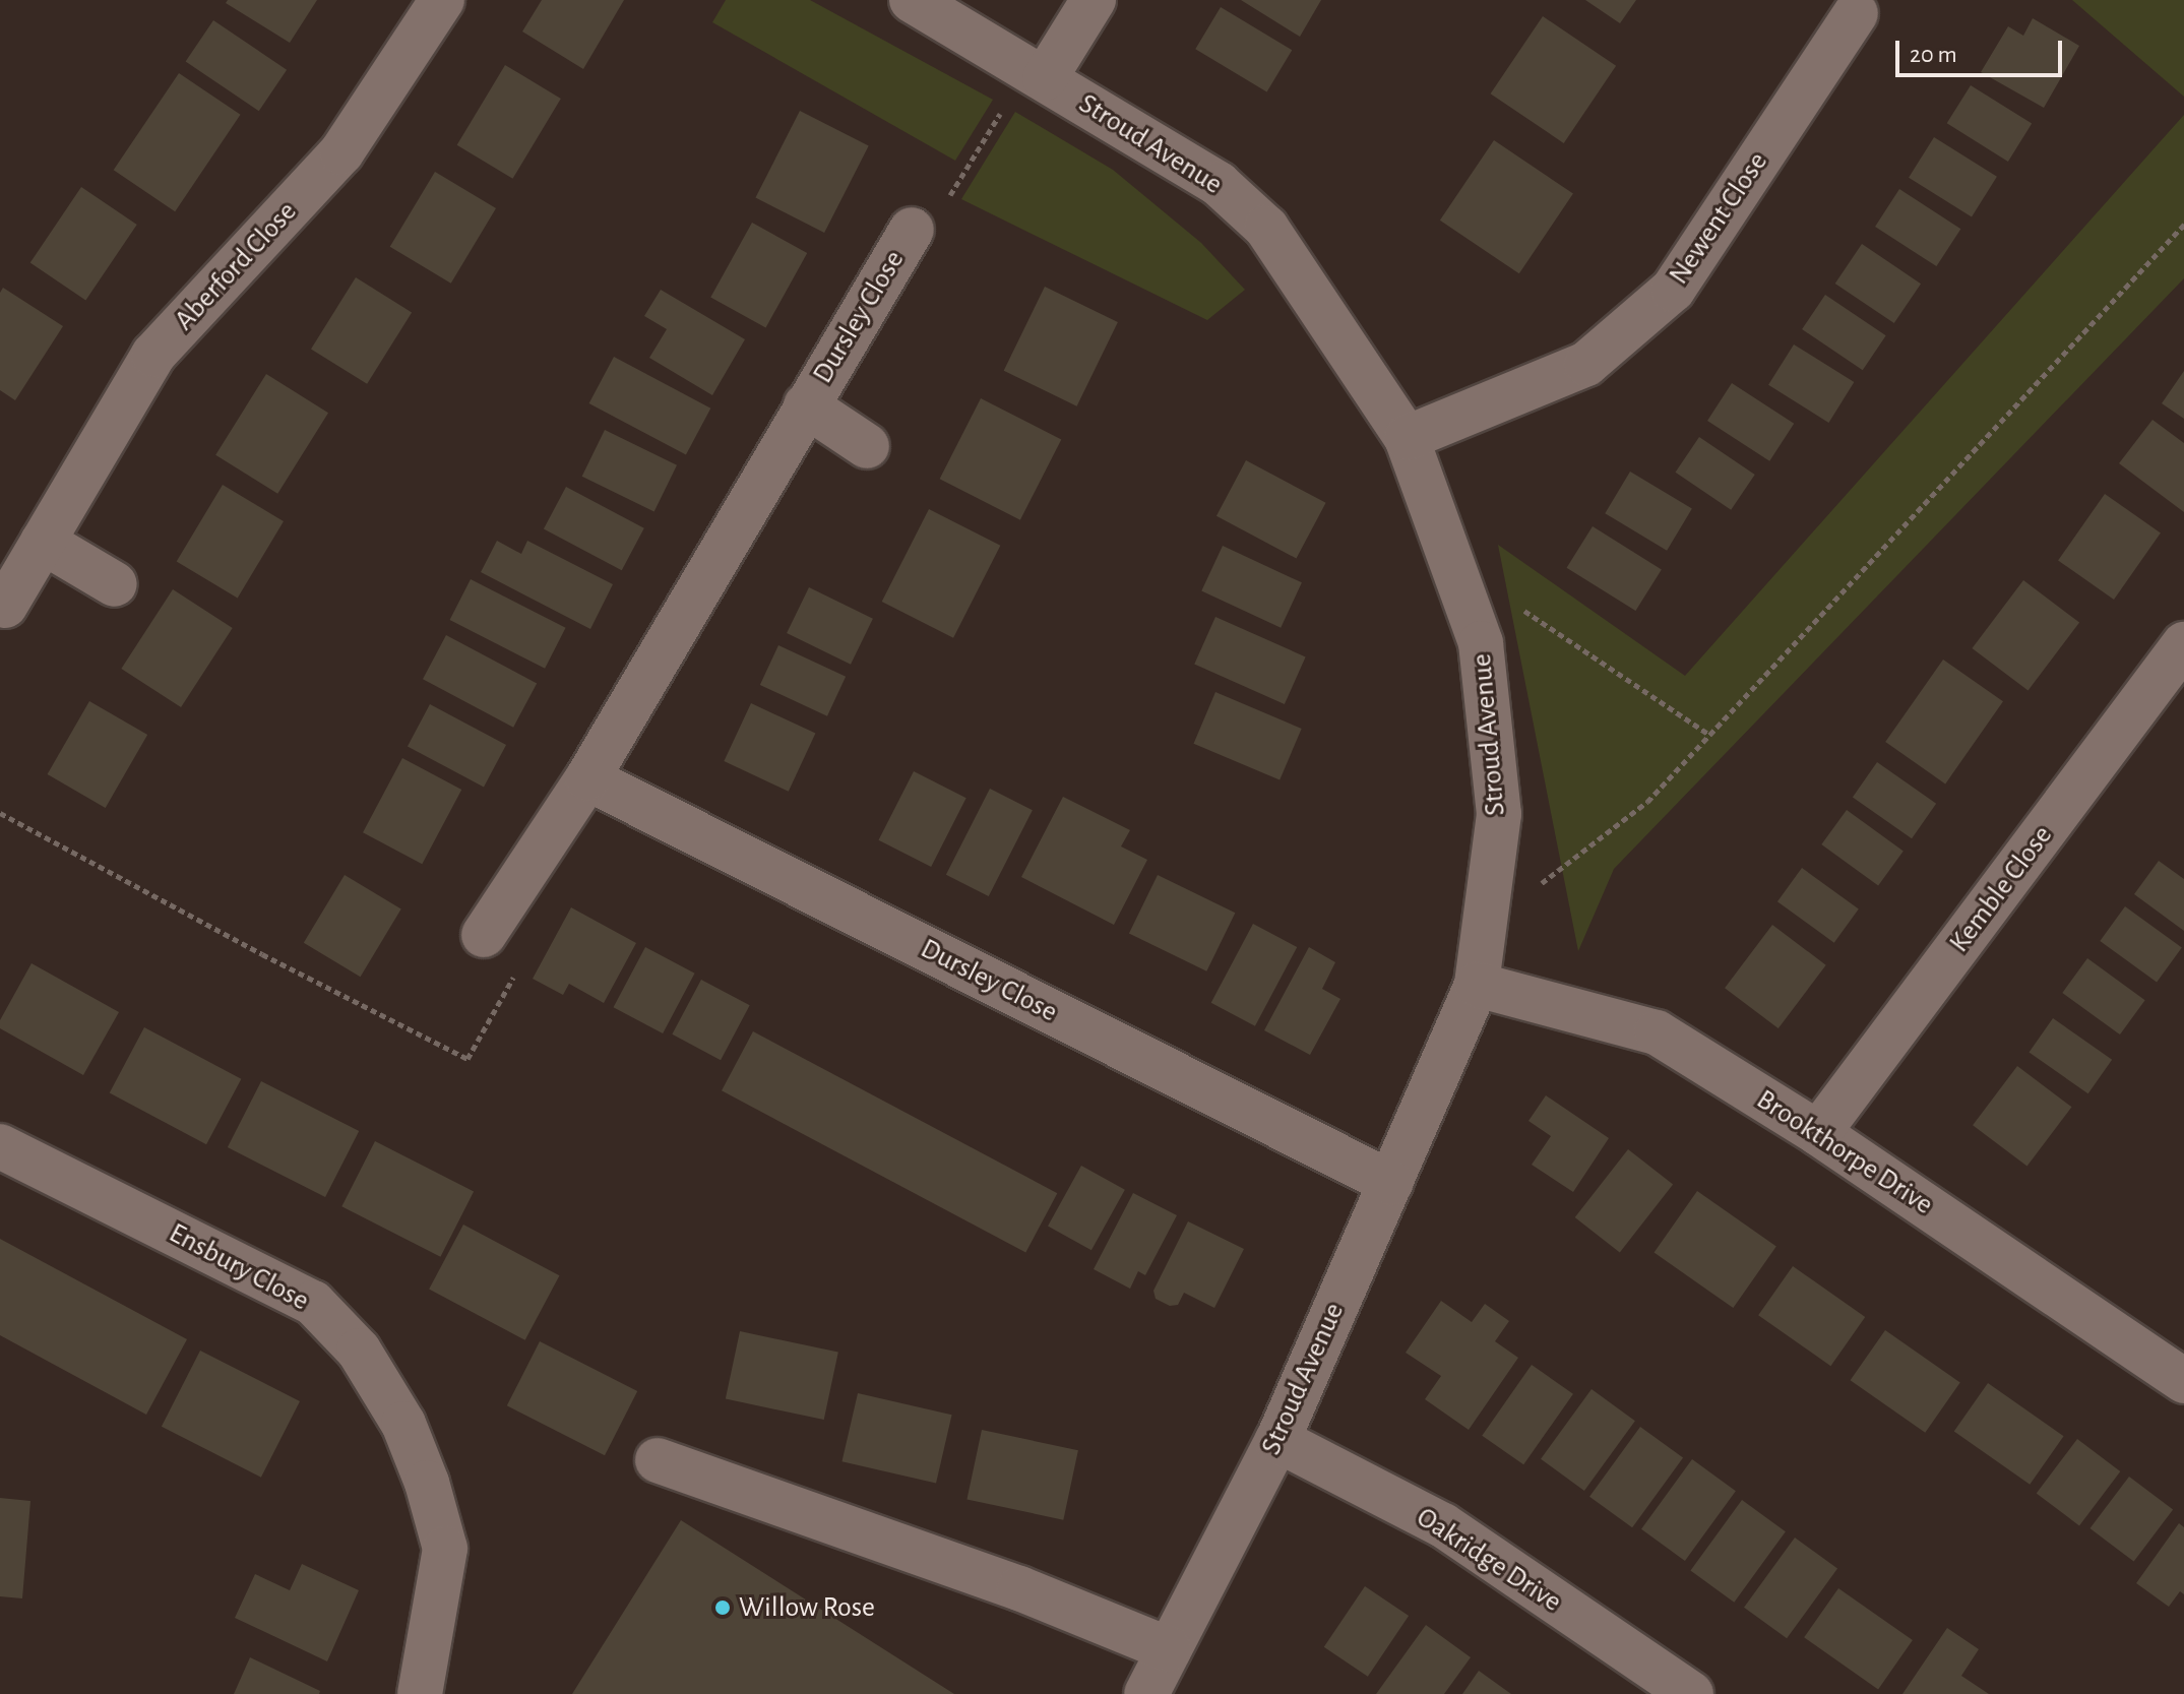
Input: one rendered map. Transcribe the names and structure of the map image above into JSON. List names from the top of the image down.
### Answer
{
  "streets": {
    "street": [
      "Stroud Avenue",
      "Newent Close",
      "Aberford Close",
      "Dursley Close",
      "Kemble Close",
      "Brookthorpe Drive",
      "Ensbury Close",
      "Oakridge Drive"
    ]
  },
  "crossings": [
    ["Stroud Avenue", "Newent Close"],
    ["Stroud Avenue", "Dursley Close"],
    ["Stroud Avenue", "Brookthorpe Drive"],
    ["Stroud Avenue", "Oakridge Drive"],
    ["Kemble Close", "Brookthorpe Drive"]
  ],
  "places": ["Willow Rose"],
  "scale_bar": "20 m"
}
